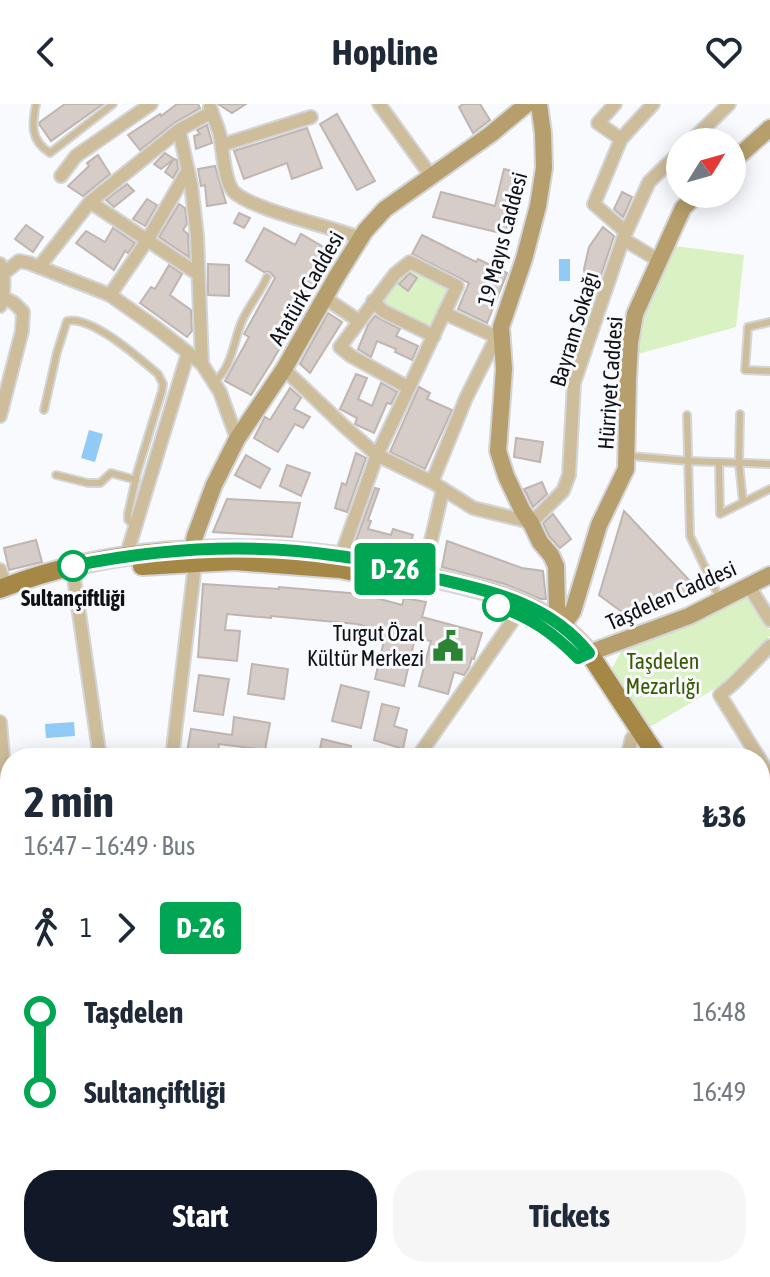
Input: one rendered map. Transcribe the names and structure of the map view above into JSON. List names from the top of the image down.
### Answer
{
  "streets": {
    "street": [
      "19 Mayıs Caddesi",
      "Atatürk Caddesi",
      "Bayram Sokağı",
      "Hürriyet Caddesi",
      "Taşdelen Caddesi"
    ]
  },
  "crossings": [
    ["19 Mayıs Caddesi", "Bayram Sokağı"],
    ["19 Mayıs Caddesi", "Hürriyet Caddesi"]
  ],
  "parks": ["Taşdelen Mezarlığı"],
  "places": {
    "other": ["Sultançiftliği"],
    "public building": ["Turgut Özal Kültür Merkezi"]
  },
  "lines": ["bus line D-26"],
  "north": "top right",
  "page": {
    "header": "Hopline",
    "on_map": "D-26",
    "heading": ["2 min", "16:47 – 16:49 · Bus", "₺36"],
    "legs": ["1", "D-26"],
    "list": [
      {
        "name": "Taşdelen",
        "value": "16:48"
      },
      {
        "name": "Sultançiftliği",
        "value": "16:49"
      }
    ],
    "buttons": ["Start", "Tickets"]
  }
}
